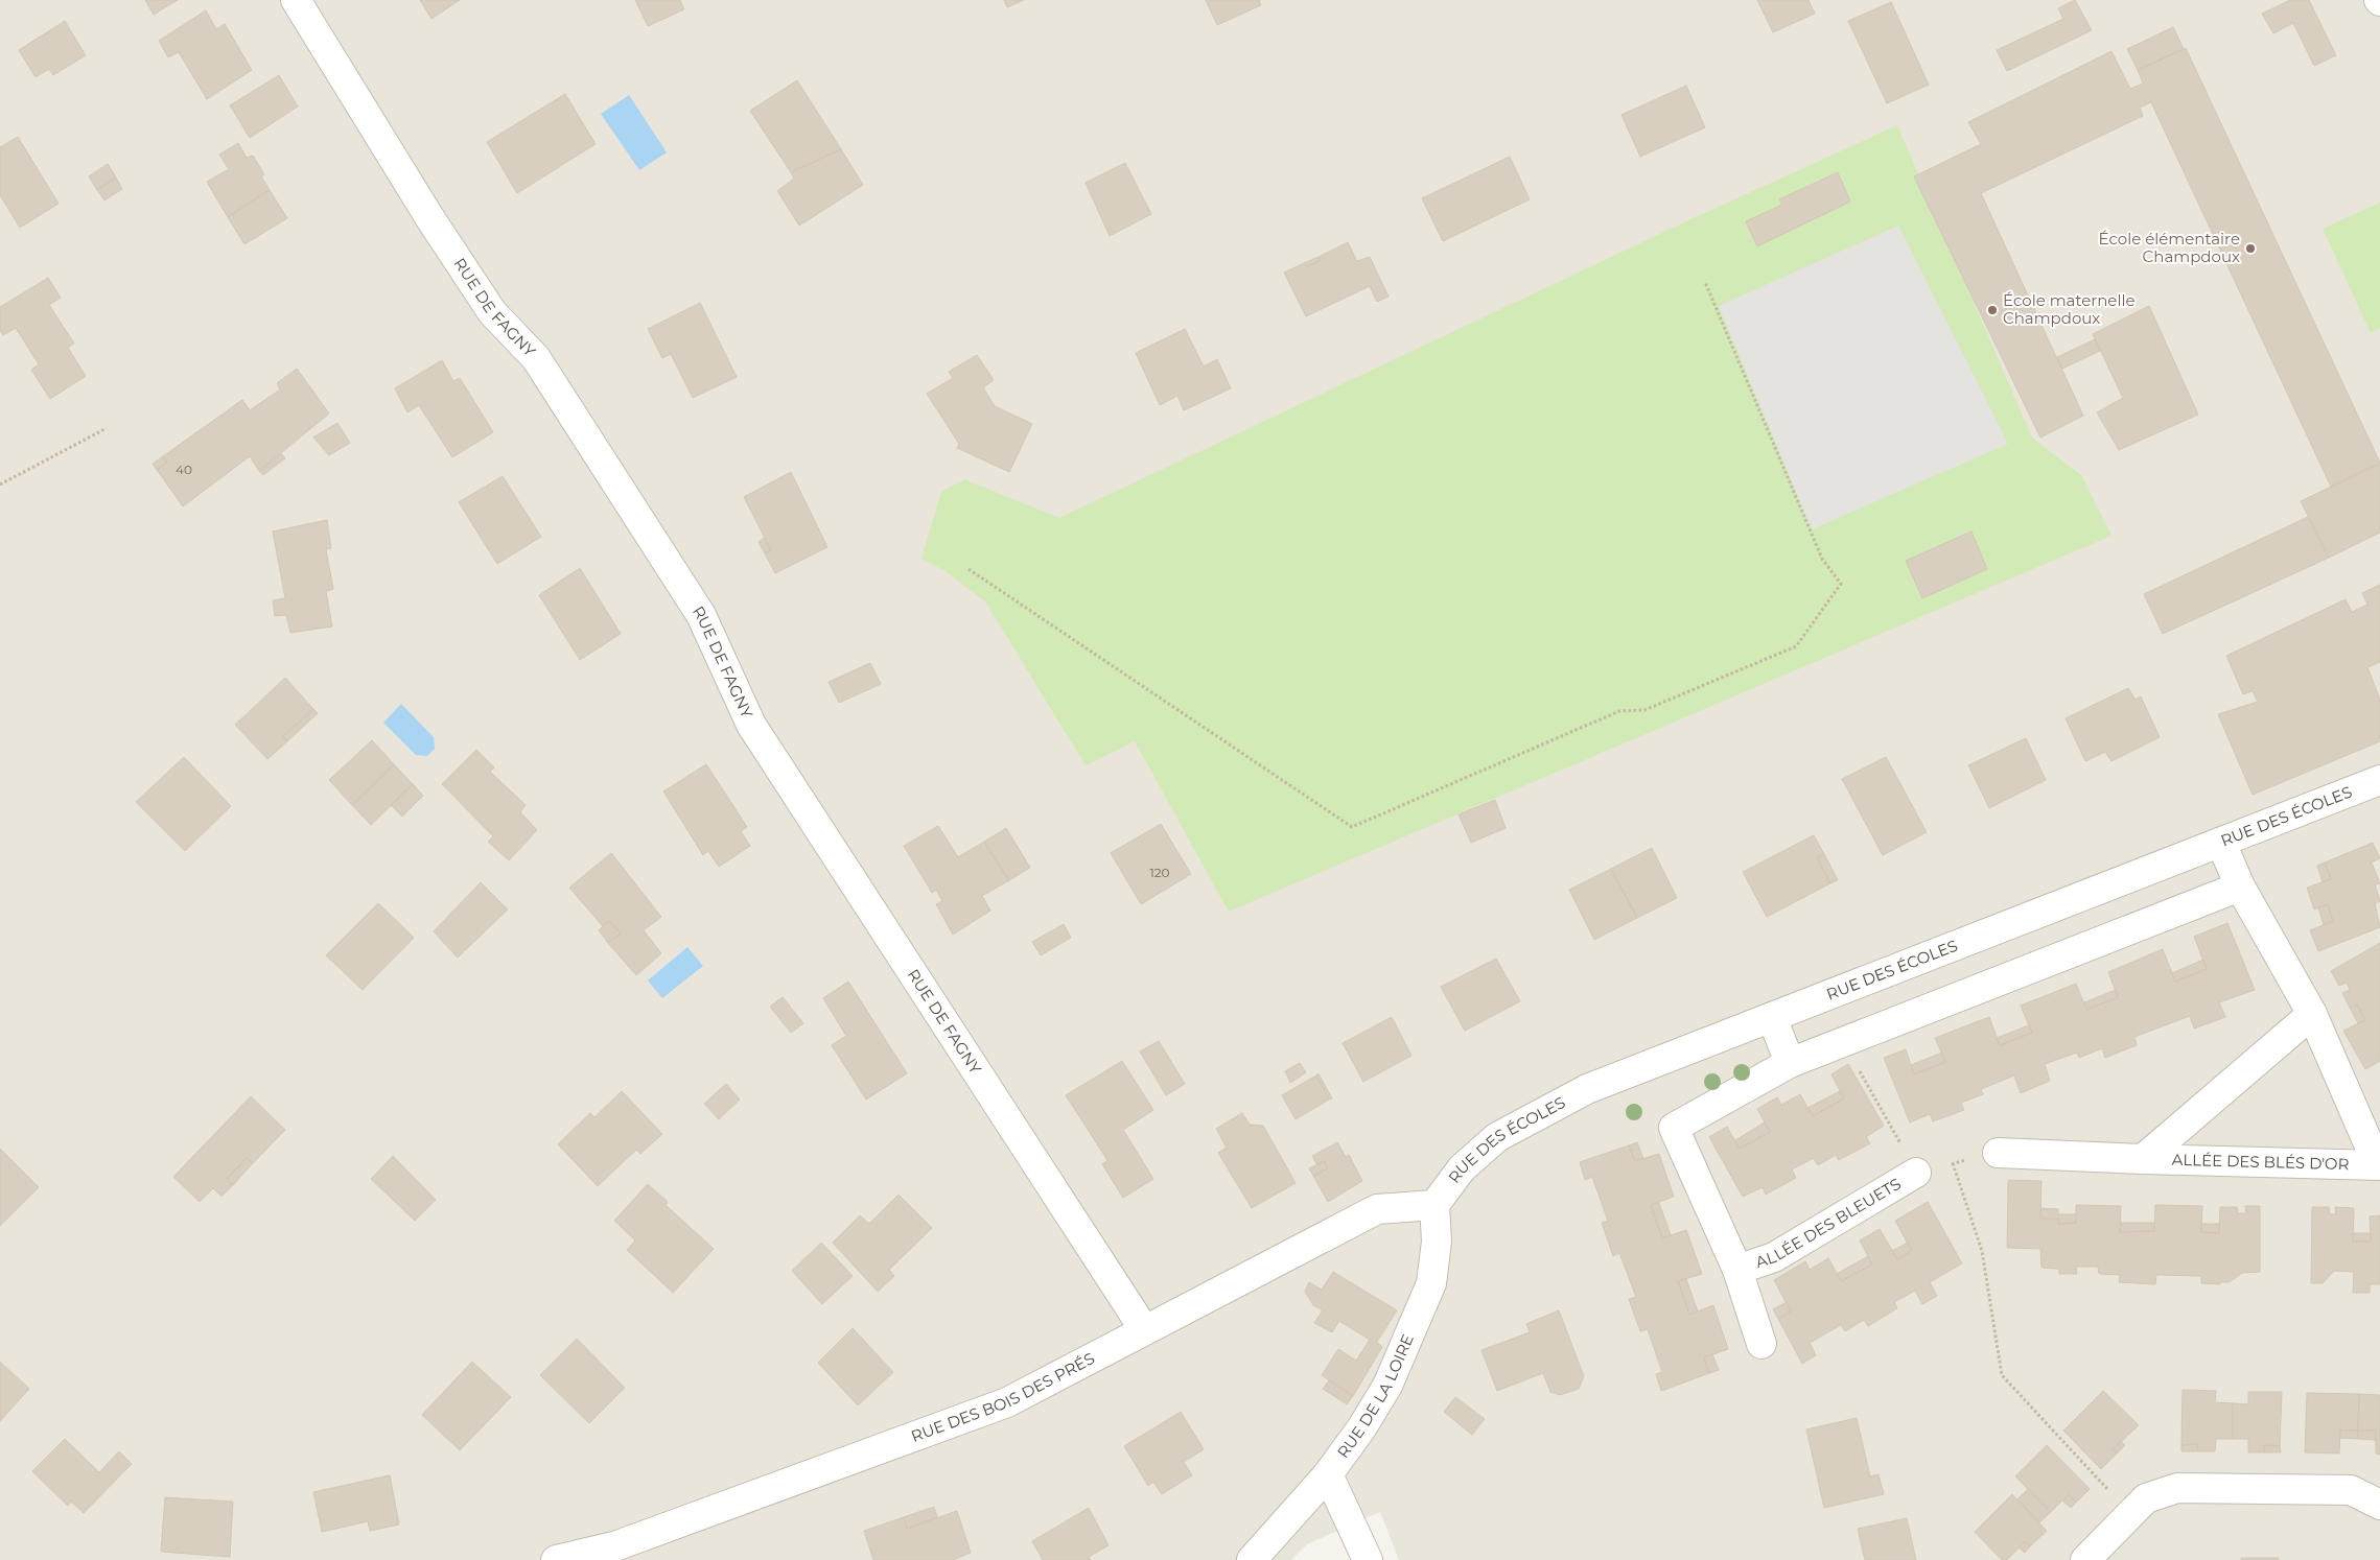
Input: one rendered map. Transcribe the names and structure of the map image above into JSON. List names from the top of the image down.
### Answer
{
  "streets": {
    "street": [
      "RUE DE FAGNY",
      "RUE DES ÉCOLES",
      "ALLÉE DES BLÉS D'OR",
      "ALLÉE DES BLEUETS",
      "RUE DES BOIS DES PRÉS",
      "RUE DE LA LOIRE"
    ]
  },
  "crossings": [
    ["RUE DE FAGNY", "RUE DES BOIS DES PRÉS"],
    ["RUE DES ÉCOLES", "ALLÉE DES BLÉS D'OR"],
    ["RUE DES ÉCOLES", "RUE DES BOIS DES PRÉS"],
    ["RUE DES ÉCOLES", "RUE DE LA LOIRE"],
    ["RUE DES BOIS DES PRÉS", "RUE DE LA LOIRE"]
  ],
  "places": ["École élémentaire Champdoux", "École maternelle Champdoux"],
  "house_numbers": ["40", "120"]
}
